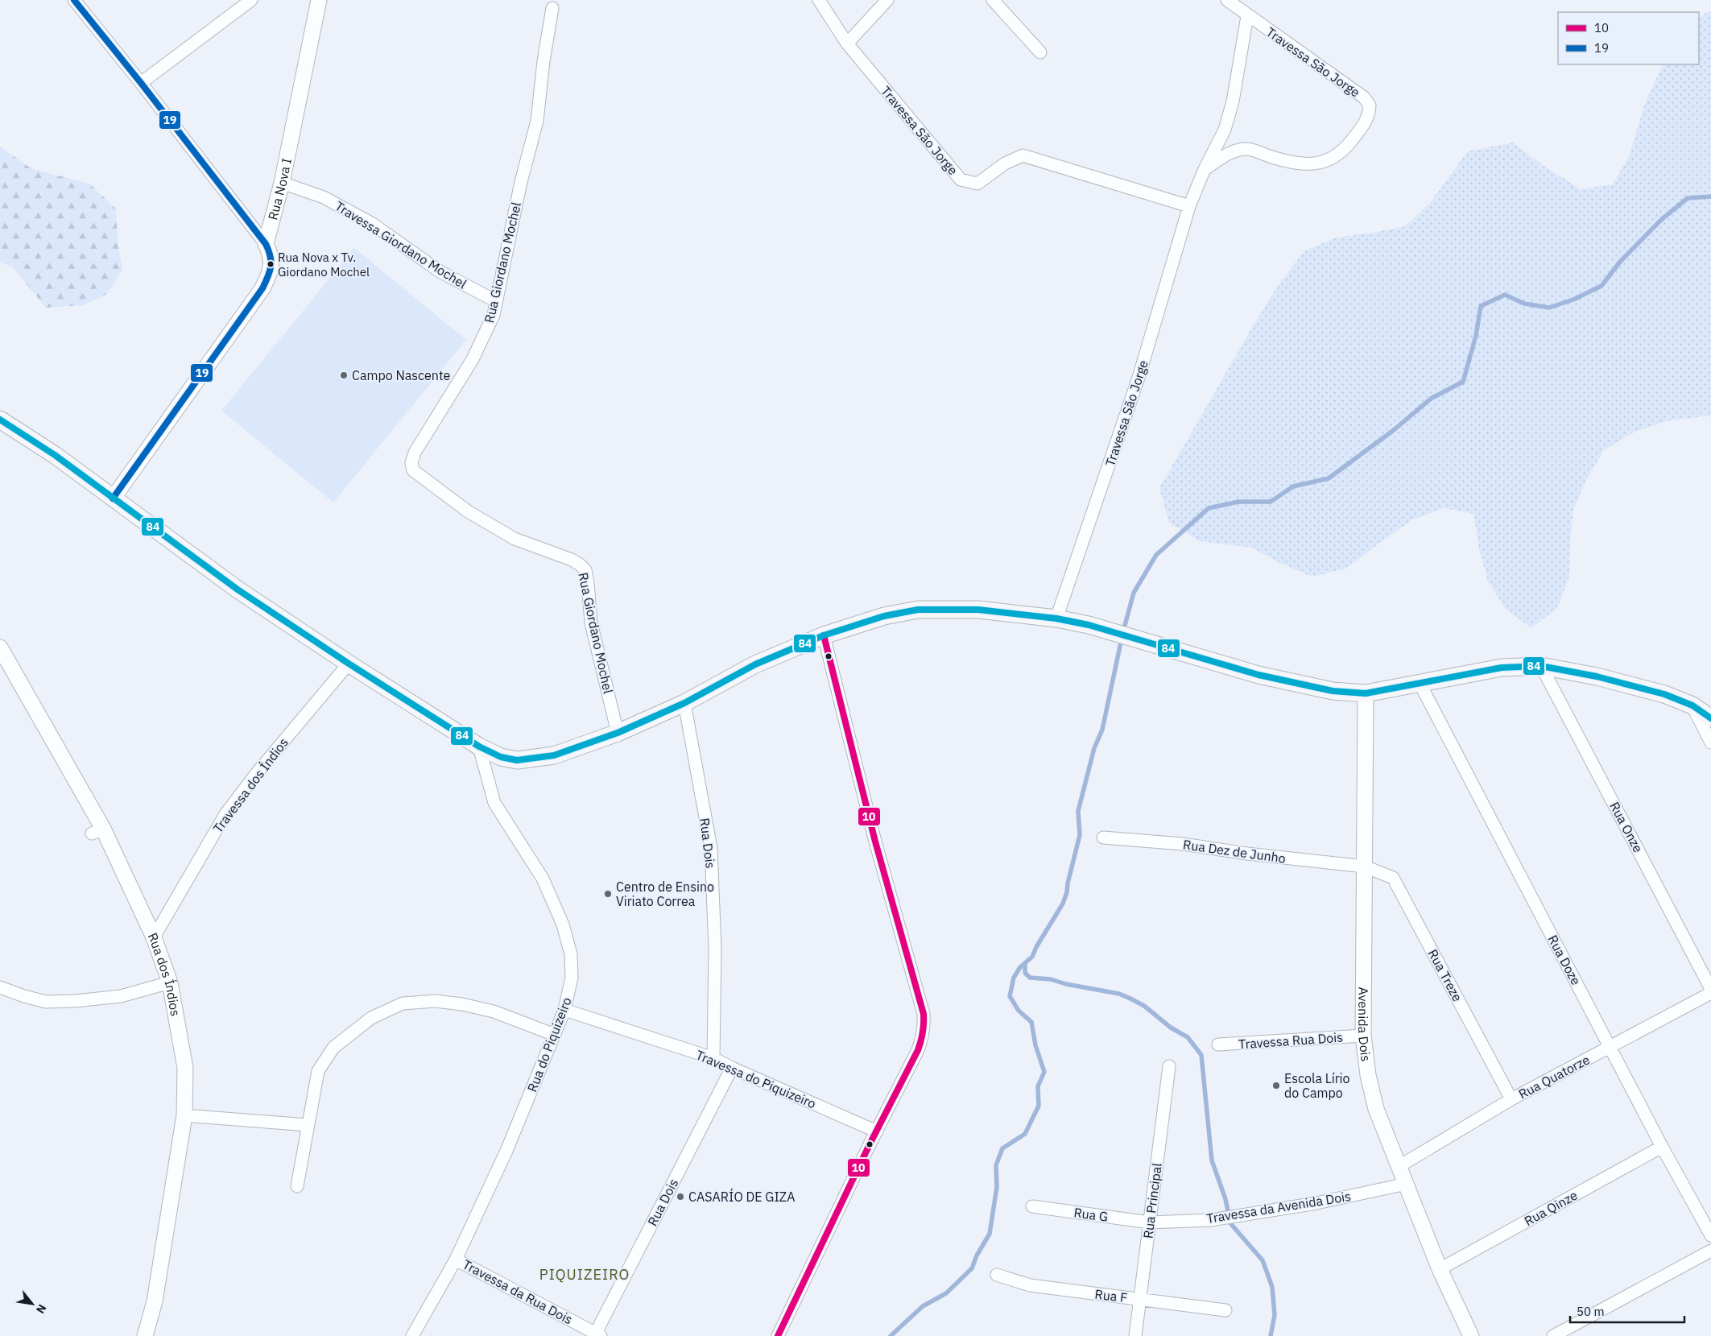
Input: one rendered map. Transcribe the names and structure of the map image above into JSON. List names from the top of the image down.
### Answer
{
  "streets": {
    "street": [
      "Travessa São Jorge",
      "Rua Nova I",
      "Travessa Giordano Mochel",
      "Rua Giordano Mochel",
      "Travessa dos Índios",
      "Rua Onze",
      "Rua Dois",
      "Rua Dez de Junho",
      "Rua Doze",
      "Rua dos Índios",
      "Rua Treze",
      "Avenida Dois",
      "Travessa Rua Dois",
      "Rua do Piquizeiro",
      "Rua Quatorze",
      "Travessa do Piquizeiro",
      "Rua Principal",
      "Travessa da Avenida Dois",
      "Rua Qinze",
      "Rua G",
      "Travessa da Rua Dois",
      "Rua F"
    ]
  },
  "crossings": [
    ["Rua Nova I", "Travessa Giordano Mochel"],
    ["Travessa Giordano Mochel", "Rua Giordano Mochel"],
    ["Travessa dos Índios", "Rua dos Índios"],
    ["Rua Dois", "Travessa do Piquizeiro"],
    ["Rua Dois", "Travessa da Rua Dois"],
    ["Rua Dez de Junho", "Rua Treze"],
    ["Rua Dez de Junho", "Avenida Dois"],
    ["Rua Doze", "Rua Quatorze"],
    ["Rua Doze", "Rua Qinze"],
    ["Rua Treze", "Avenida Dois"],
    ["Rua Treze", "Rua Quatorze"],
    ["Avenida Dois", "Travessa Rua Dois"],
    ["Avenida Dois", "Rua Quatorze"],
    ["Avenida Dois", "Travessa da Avenida Dois"],
    ["Avenida Dois", "Rua Qinze"],
    ["Rua do Piquizeiro", "Travessa do Piquizeiro"],
    ["Rua do Piquizeiro", "Travessa da Rua Dois"],
    ["Rua Principal", "Travessa da Avenida Dois"],
    ["Rua Principal", "Rua G"],
    ["Rua Principal", "Rua F"],
    ["Travessa da Avenida Dois", "Rua G"]
  ],
  "districts": ["PIQUIZEIRO"],
  "places": [
    "Rua Nova x Tv. Giordano Mochel",
    "Campo Nascente",
    "Centro de Ensino Viriato Correa",
    "Escola Lírio do Campo",
    "CASARÍO DE GIZA"
  ],
  "lines": ["transit line 19", "transit line 84", "transit line 10"],
  "legend": ["10", "19"],
  "scale_bar": "50 m",
  "north": "bottom right"
}
